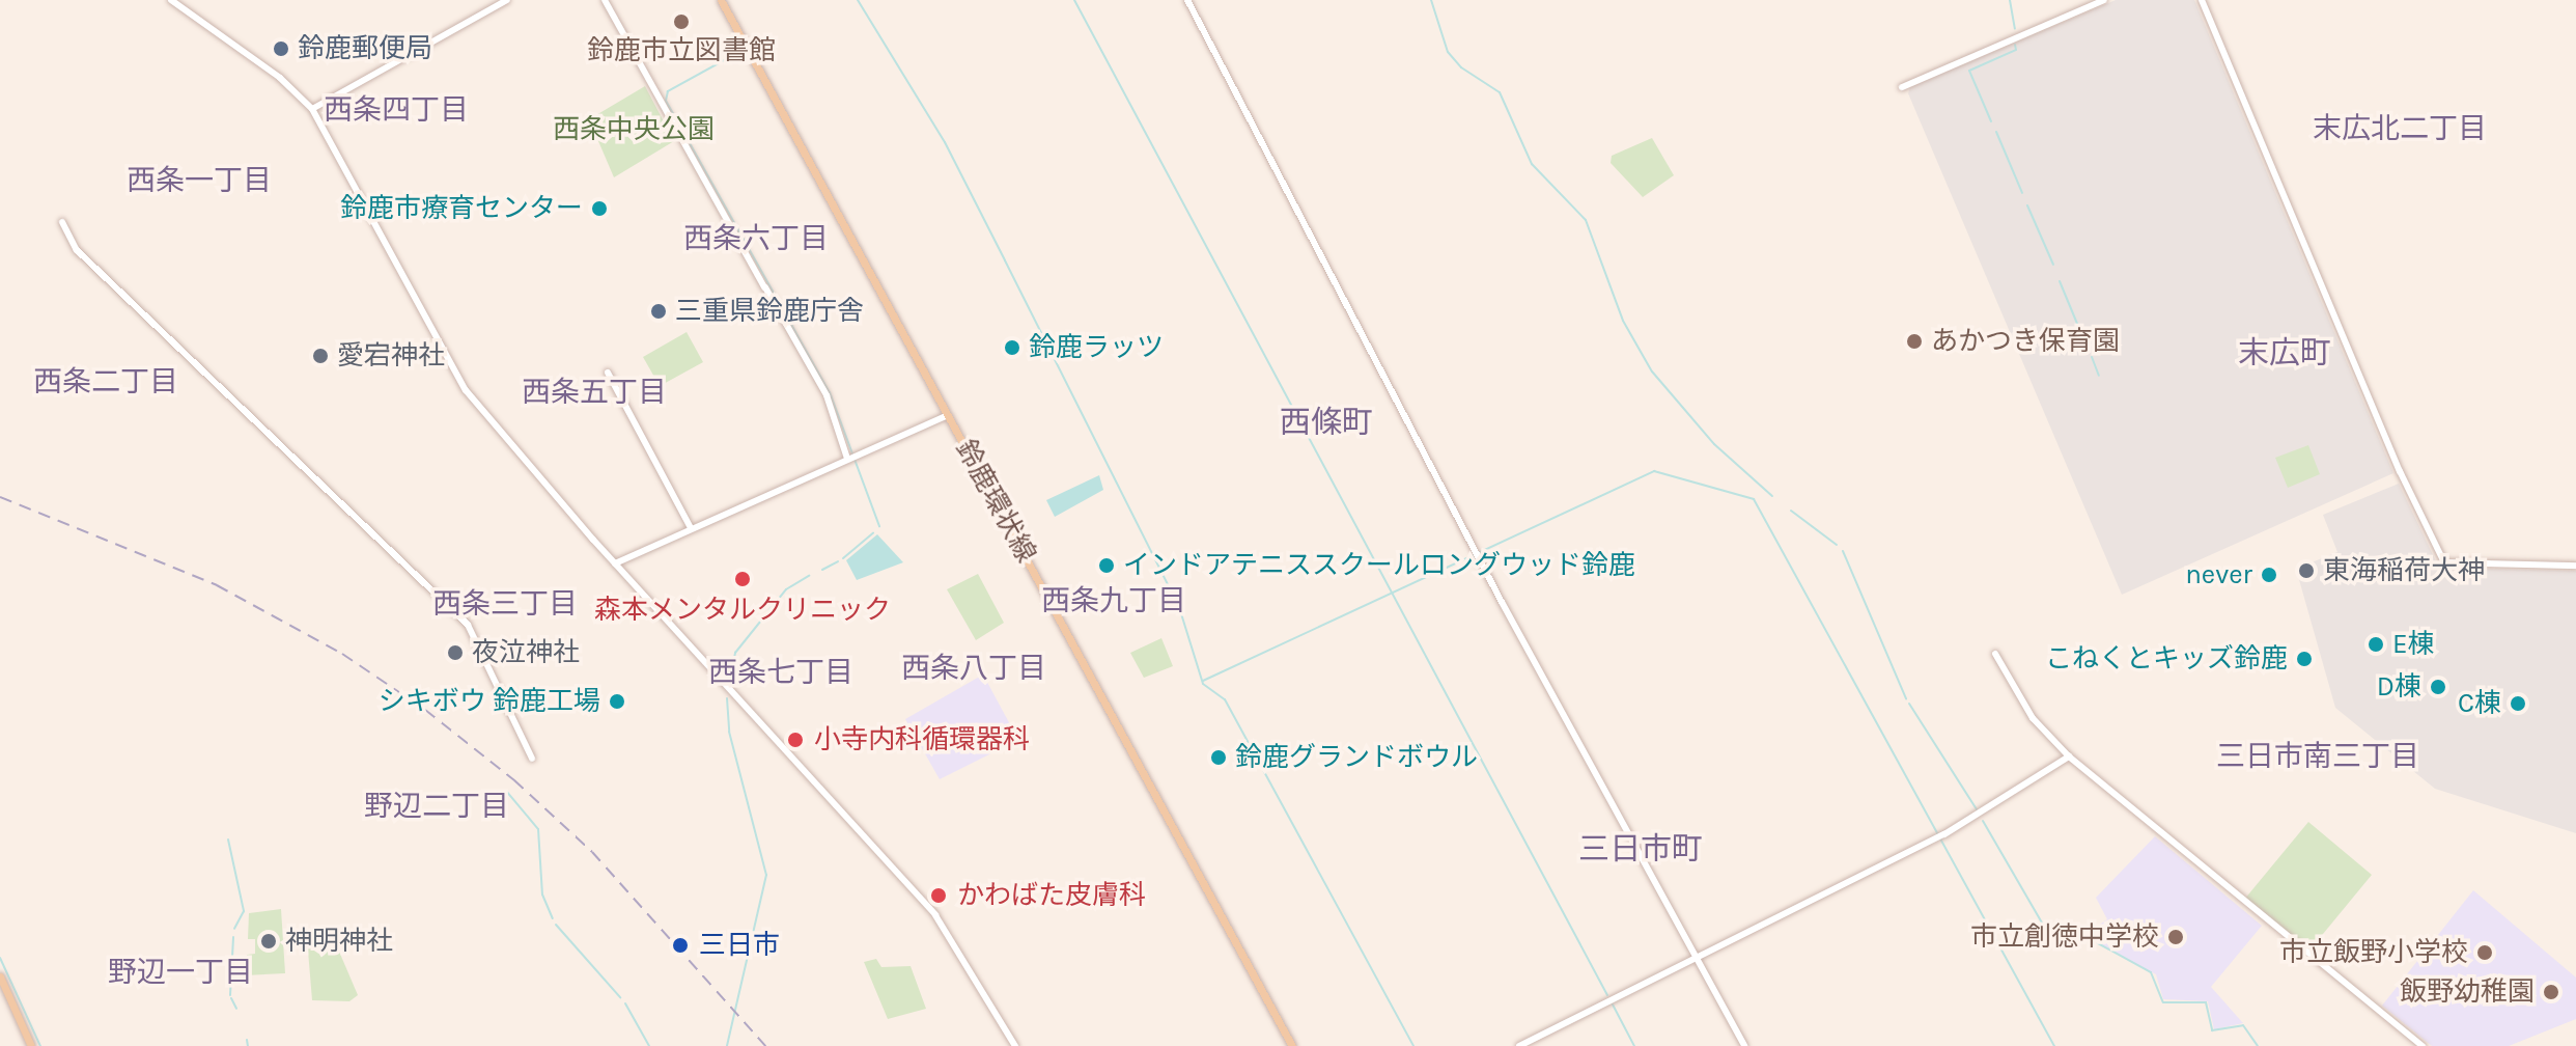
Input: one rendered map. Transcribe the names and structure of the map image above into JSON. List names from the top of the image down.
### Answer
{
  "streets": {
    "main road": ["鈴鹿環状線"]
  },
  "districts": [
    "西条四丁目",
    "末広北二丁目",
    "西条一丁目",
    "西条六丁目",
    "末広町",
    "西条二丁目",
    "西条五丁目",
    "西條町",
    "西条九丁目",
    "西条三丁目",
    "西条八丁目",
    "西条七丁目",
    "三日市南三丁目",
    "野辺二丁目",
    "三日市町",
    "野辺一丁目"
  ],
  "parks": ["西条中央公園"],
  "places": [
    "鈴鹿市立図書館",
    "鈴鹿郵便局",
    "鈴鹿市療育センター",
    "三重県鈴鹿庁舎",
    "あかつき保育園",
    "鈴鹿ラッツ",
    "愛宕神社",
    "インドアテニススクールロングウッド鈴鹿",
    "東海稲荷大神",
    "never",
    "森本メンタルクリニック",
    "E棟",
    "夜泣神社",
    "こねくとキッズ鈴鹿",
    "D棟",
    "シキボウ 鈴鹿工場",
    "C棟",
    "小寺内科循環器科",
    "鈴鹿グランドボウル",
    "かわばた皮膚科",
    "市立創徳中学校",
    "神明神社",
    "三日市",
    "市立飯野小学校",
    "飯野幼稚園"
  ]
}
